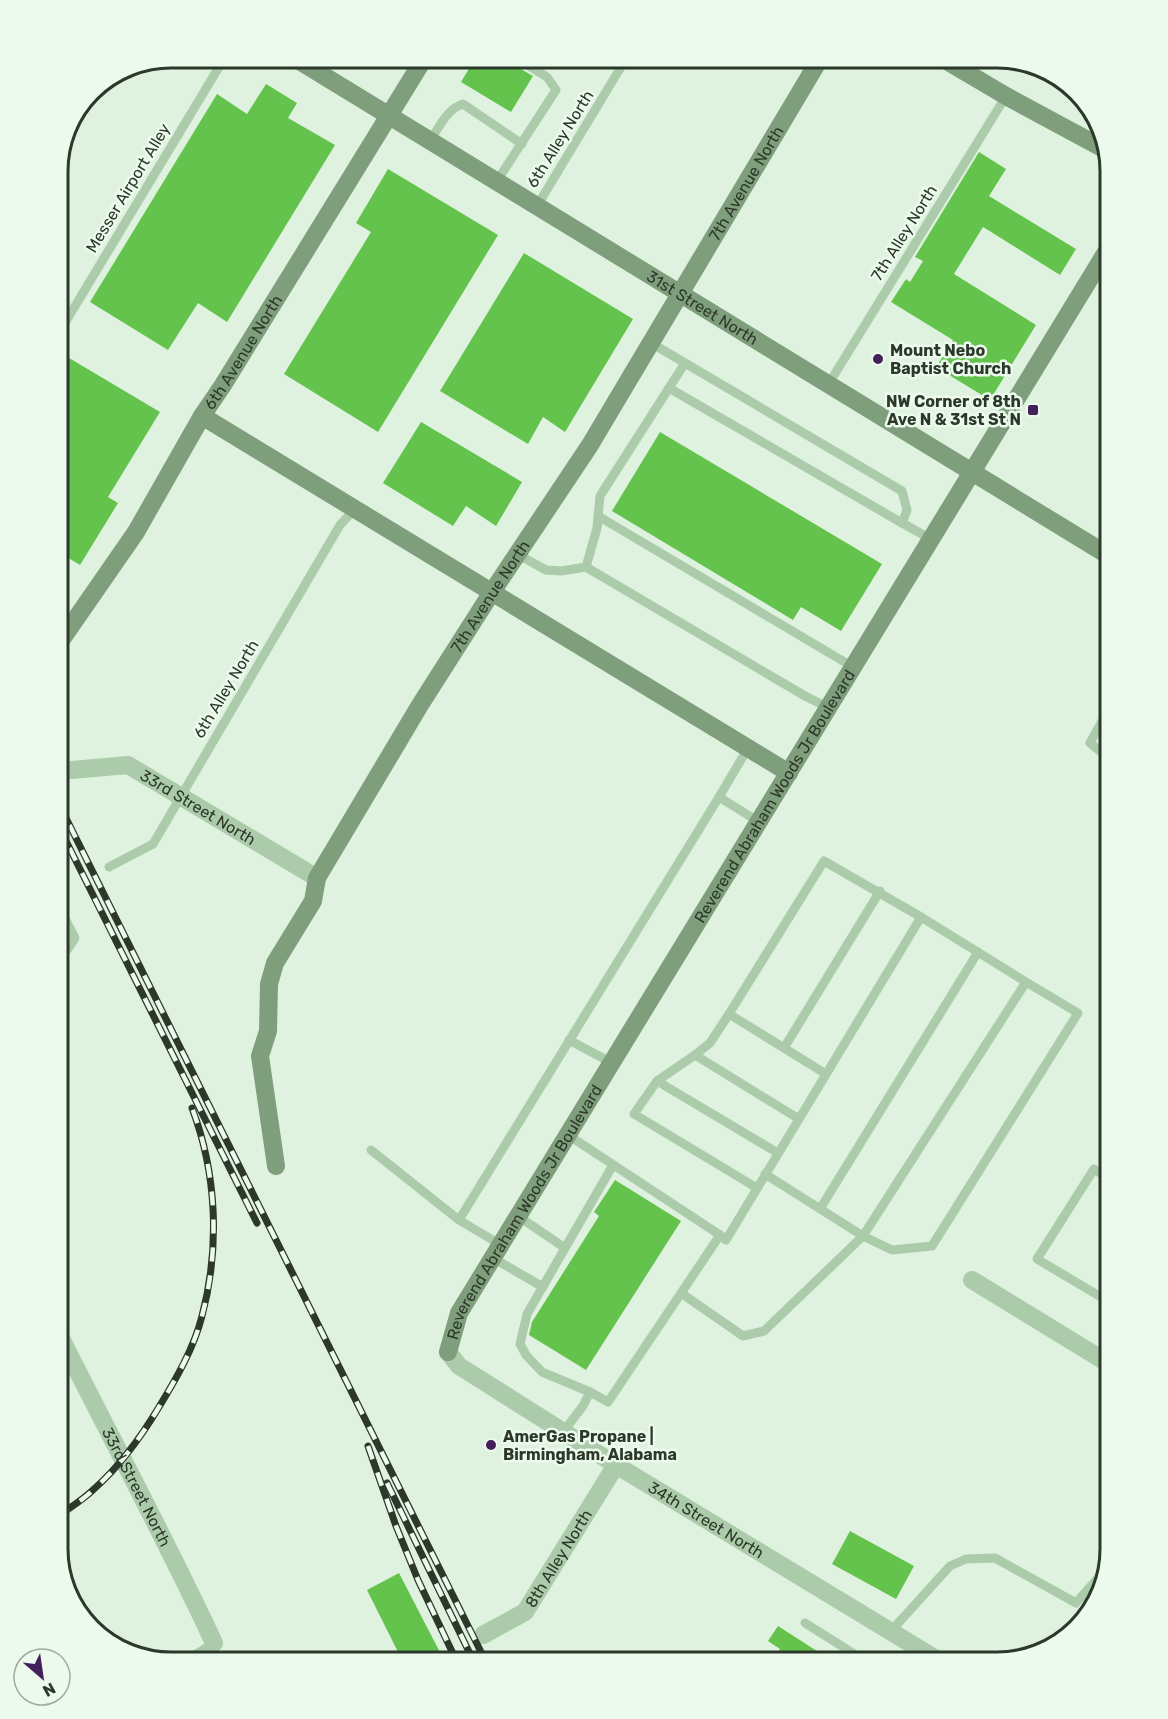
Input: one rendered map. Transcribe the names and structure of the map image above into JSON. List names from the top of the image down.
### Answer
{
  "streets": {
    "street": [
      "7th Avenue North",
      "31st Street North",
      "6th Avenue North",
      "Reverend Abraham Woods Jr Boulevard",
      "33rd Street North",
      "34th Street North",
      "8th Alley North"
    ],
    "lane": ["6th Alley North", "Messer Airport Alley", "7th Alley North"]
  },
  "crossings": [
    ["6th Alley North", "31st Street North"],
    ["6th Alley North", "33rd Street North"],
    ["7th Avenue North", "31st Street North"],
    ["7th Avenue North", "33rd Street North"],
    ["7th Alley North", "31st Street North"],
    ["31st Street North", "6th Avenue North"],
    ["31st Street North", "Reverend Abraham Woods Jr Boulevard"],
    ["Reverend Abraham Woods Jr Boulevard", "34th Street North"],
    ["34th Street North", "8th Alley North"]
  ],
  "places": {
    "other": ["Mount Nebo Baptist Church", "AmerGas Propane | Birmingham, Alabama"],
    "transit": ["NW Corner of 8th Ave N & 31st St N"]
  },
  "north": "bottom right"
}
